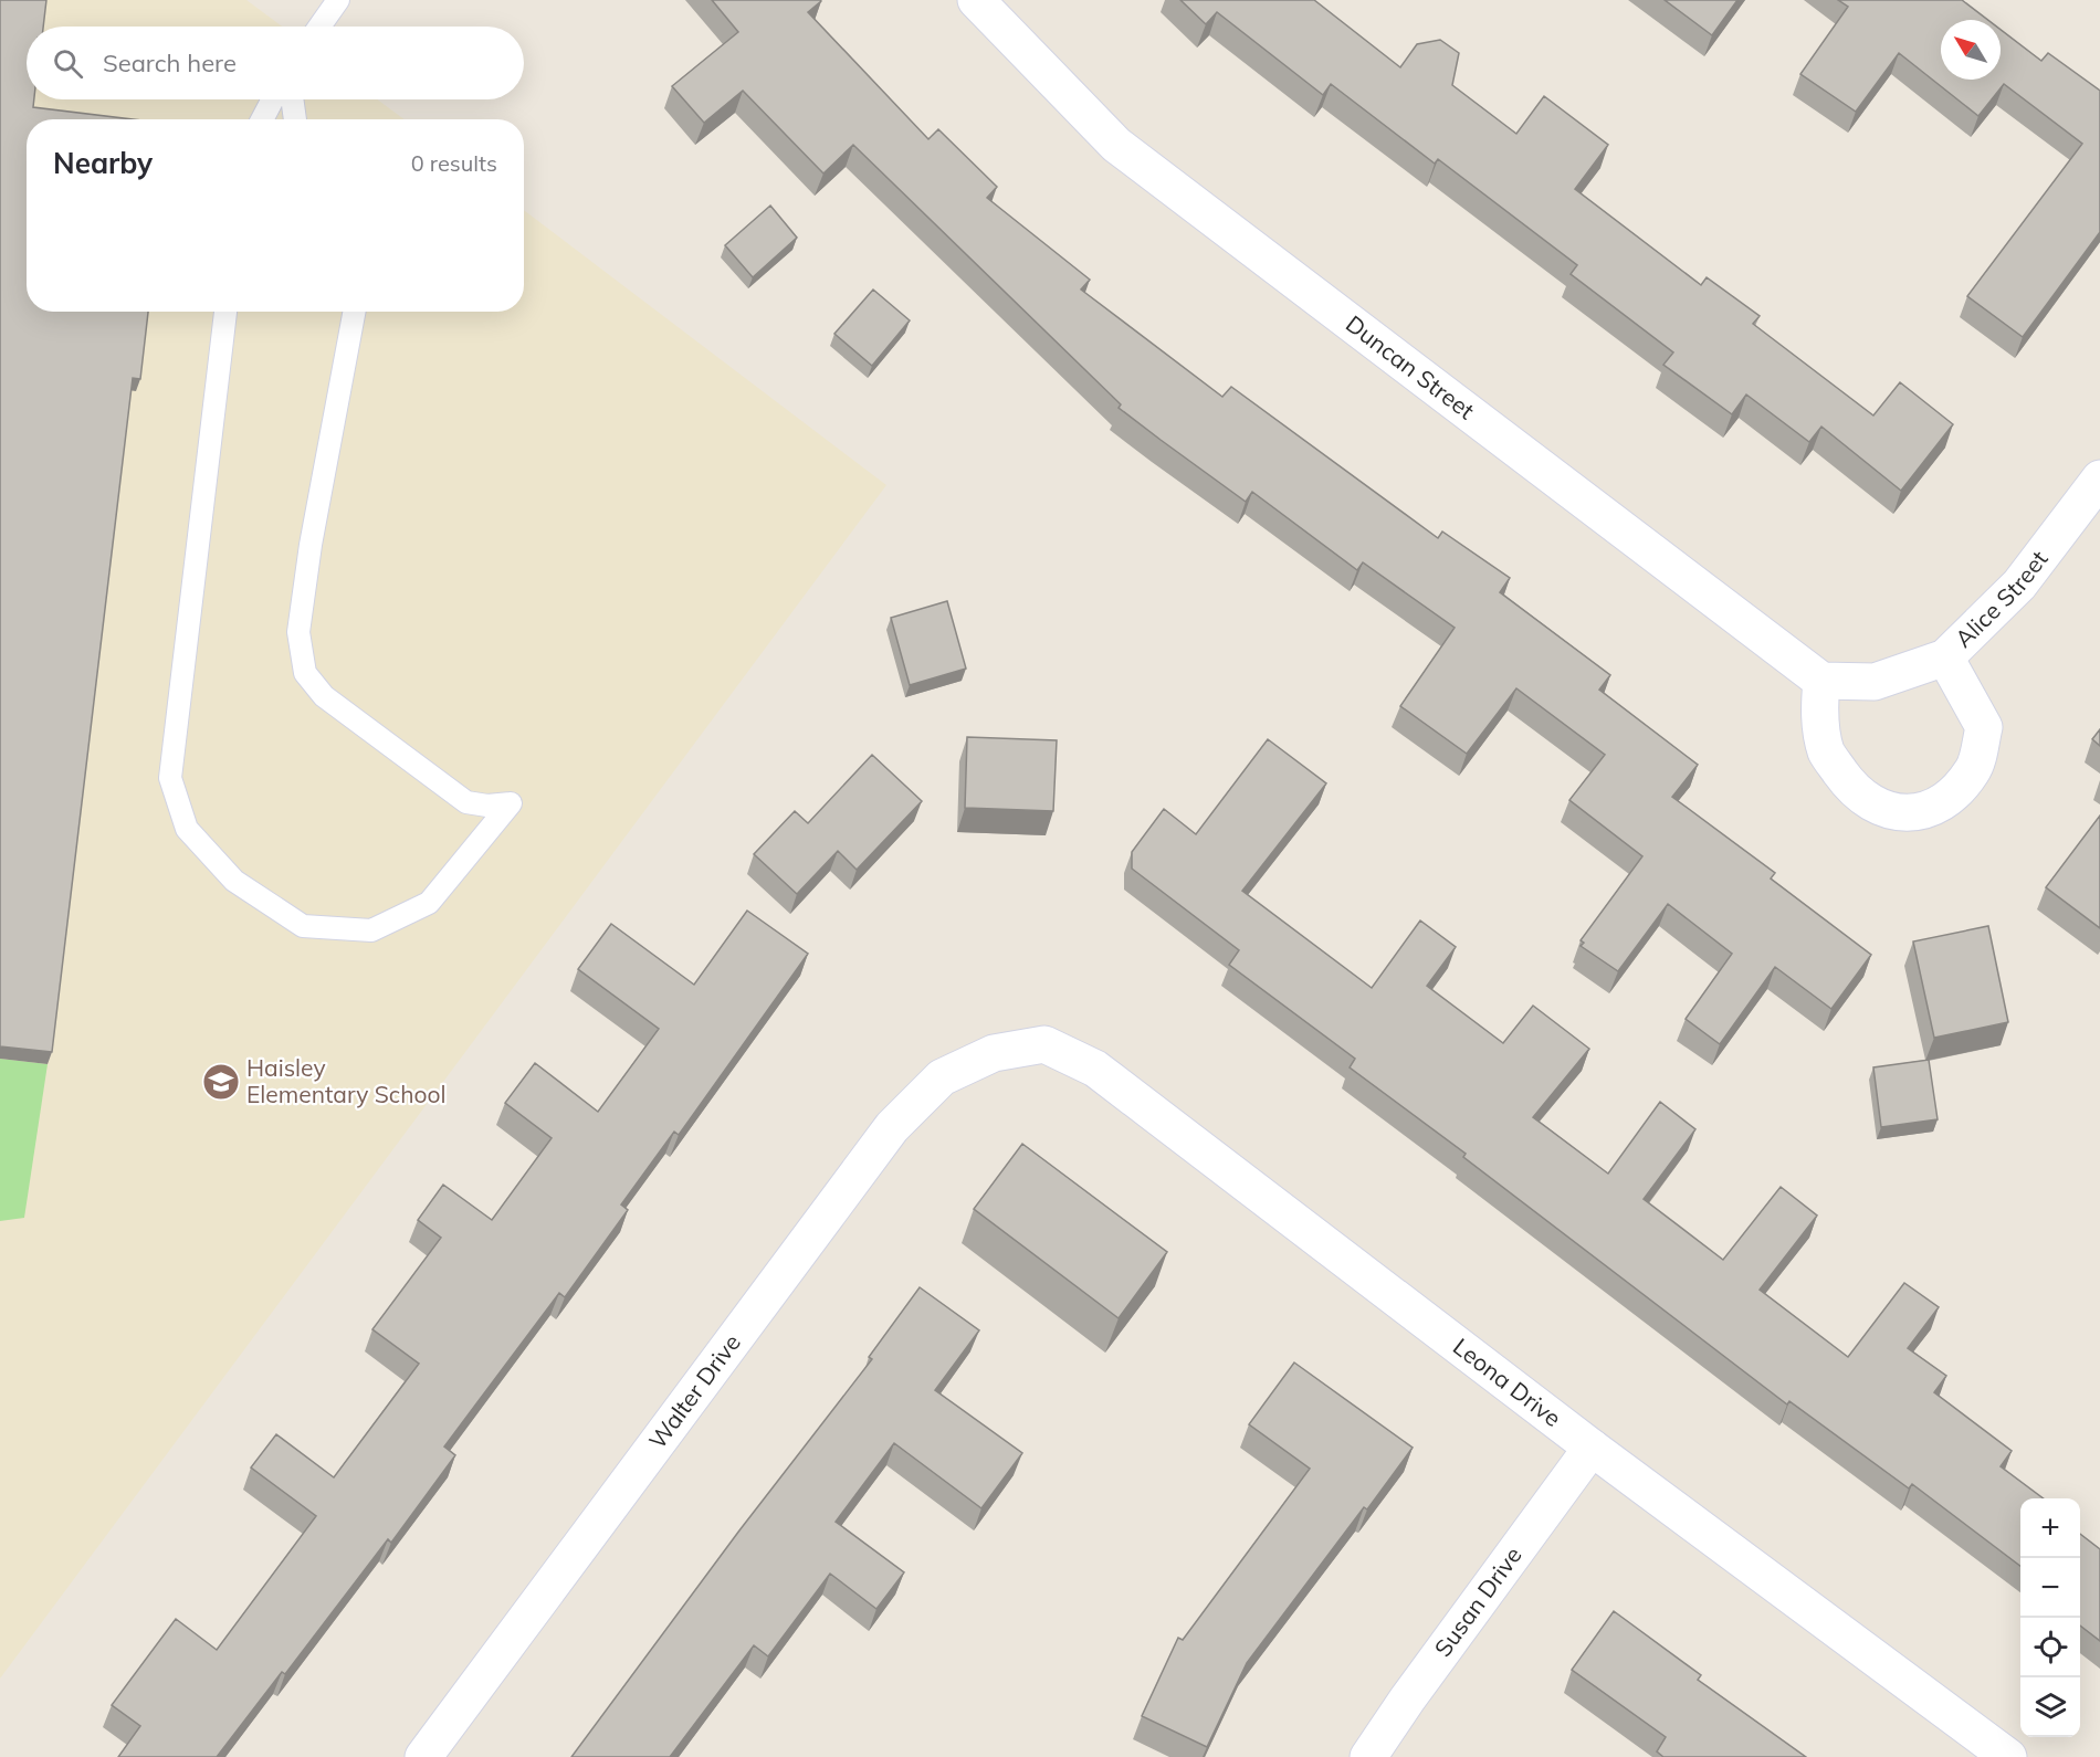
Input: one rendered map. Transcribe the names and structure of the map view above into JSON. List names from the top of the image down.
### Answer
{
  "streets": {
    "street": [
      "Duncan Street",
      "Alice Street",
      "Leona Drive",
      "Walter Drive",
      "Susan Drive"
    ]
  },
  "crossings": [
    ["Duncan Street", "Alice Street"],
    ["Leona Drive", "Walter Drive"],
    ["Leona Drive", "Susan Drive"]
  ],
  "places": {
    "school or university": ["Haisley Elementary School"]
  },
  "north": "top left",
  "page": {
    "search": "Search here",
    "heading": ["Nearby", "0 results"],
    "map_buttons": ["+", "−"]
  }
}
